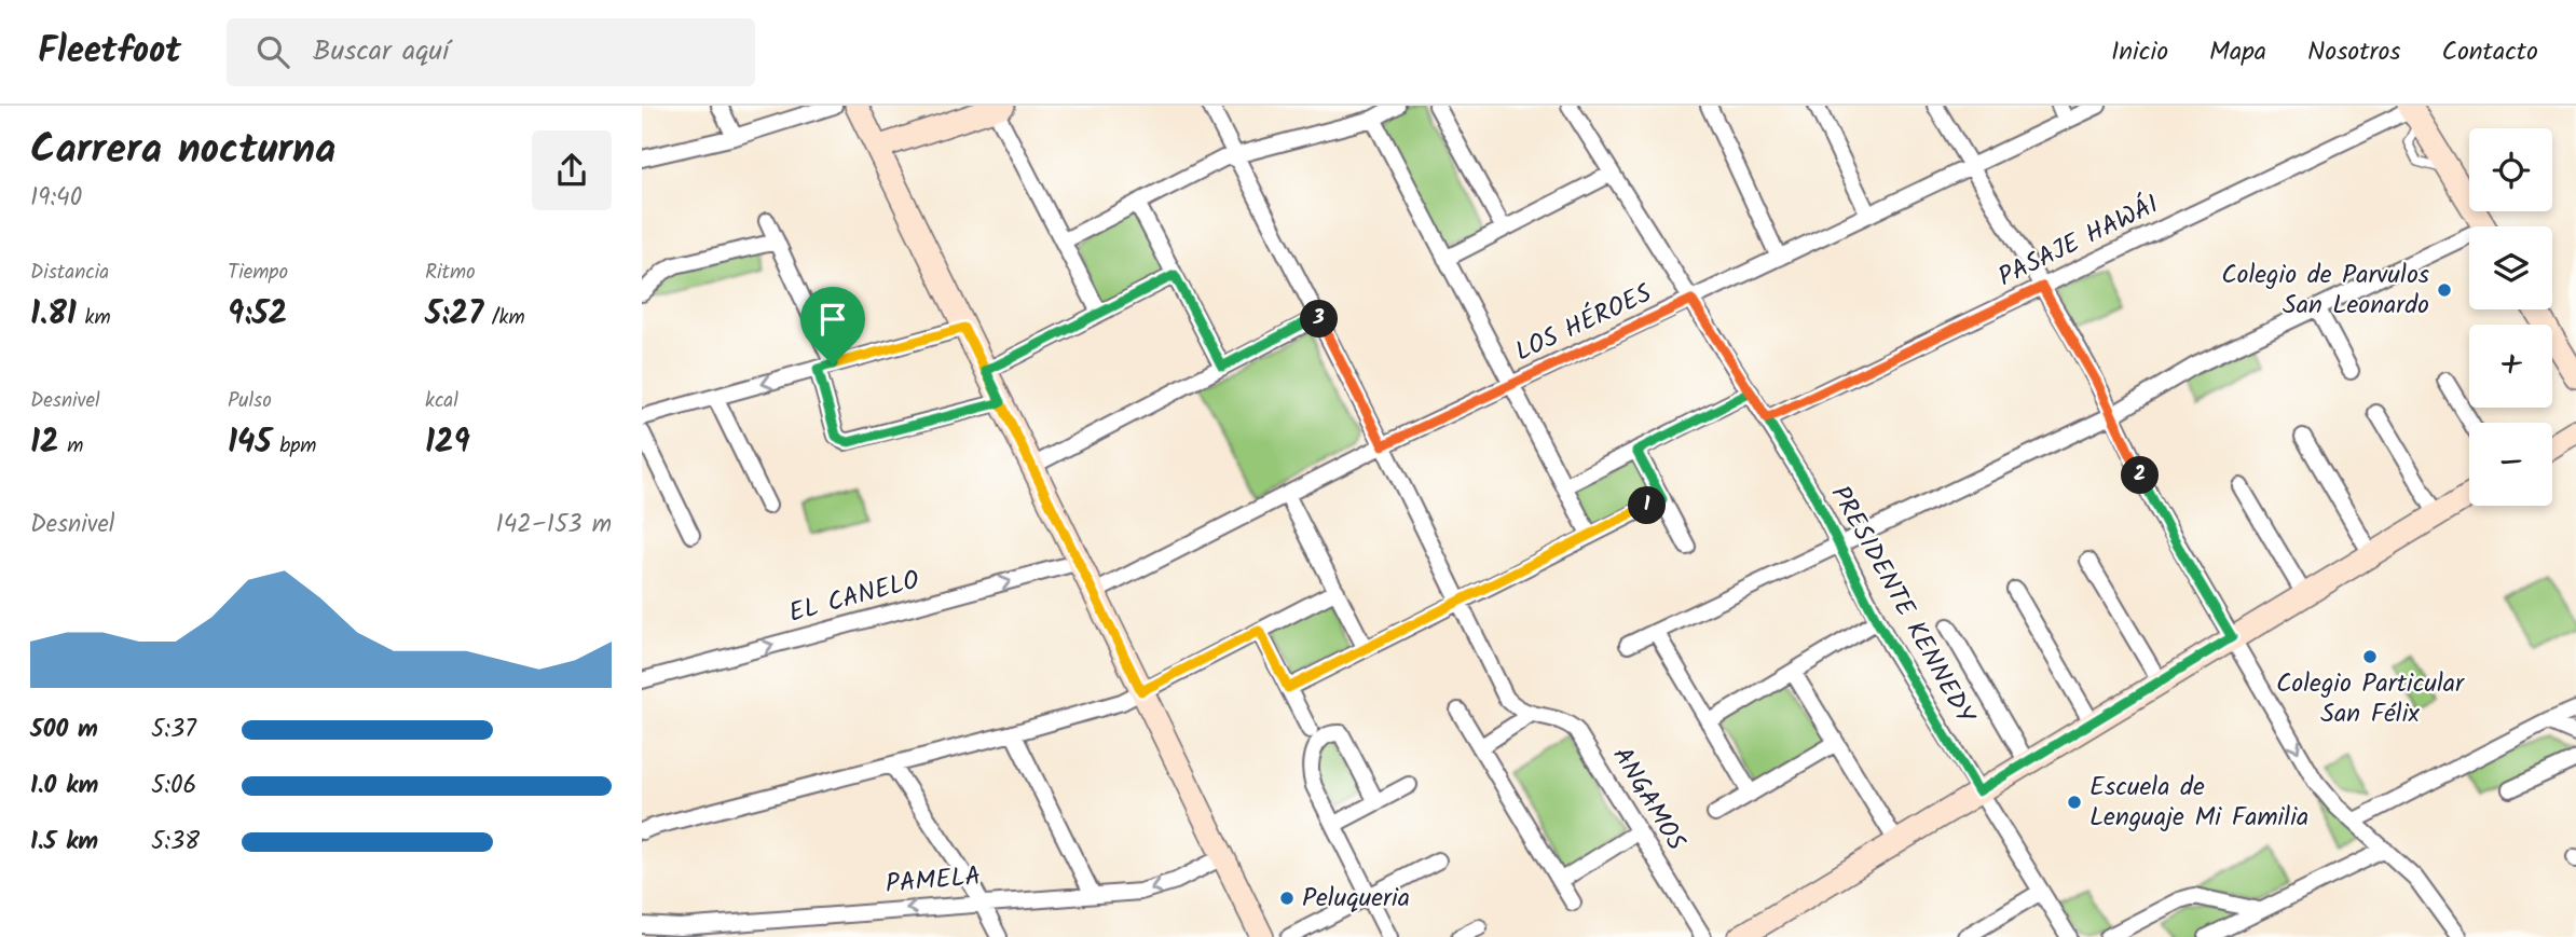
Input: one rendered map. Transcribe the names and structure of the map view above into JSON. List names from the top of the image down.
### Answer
{
  "streets": {
    "street": [
      "PASAJE HAWÁI",
      "LOS HÉROES",
      "EL CANELO",
      "PRESIDENTE KENNEDY",
      "ANGAMOS",
      "PAMELA"
    ]
  },
  "crossings": [
    ["PASAJE HAWÁI", "PRESIDENTE KENNEDY"],
    ["LOS HÉROES", "PRESIDENTE KENNEDY"]
  ],
  "one_way": ["EL CANELO"],
  "places": [
    "Colegio de Parvulos San Leonardo",
    "Colegio Particular San Félix",
    "Escuela de Lenguaje Mi Familia",
    "Peluqueria"
  ],
  "page": {
    "header": "Fleetfoot",
    "search": "Buscar aquí",
    "nav": [
      "Inicio",
      "Mapa",
      "Nosotros",
      "Contacto"
    ],
    "heading": ["Carrera nocturna", "19:40"],
    "map_buttons": ["+", "−"],
    "stats": [
      ["Distancia", "1.81 km"],
      ["Tiempo", "9:52"],
      ["Ritmo", "5:27 /km"],
      ["Desnivel", "12 m"],
      ["Pulso", "145 bpm"],
      ["kcal", "129"]
    ],
    "pins": ["3", "2", "1"],
    "chart": ["Desnivel", "142–153 m"],
    "list": [
      {
        "name": "500 m",
        "note": "5:37"
      },
      {
        "name": "1.0 km",
        "note": "5:06"
      },
      {
        "name": "1.5 km",
        "note": "5:38"
      }
    ]
  }
}
